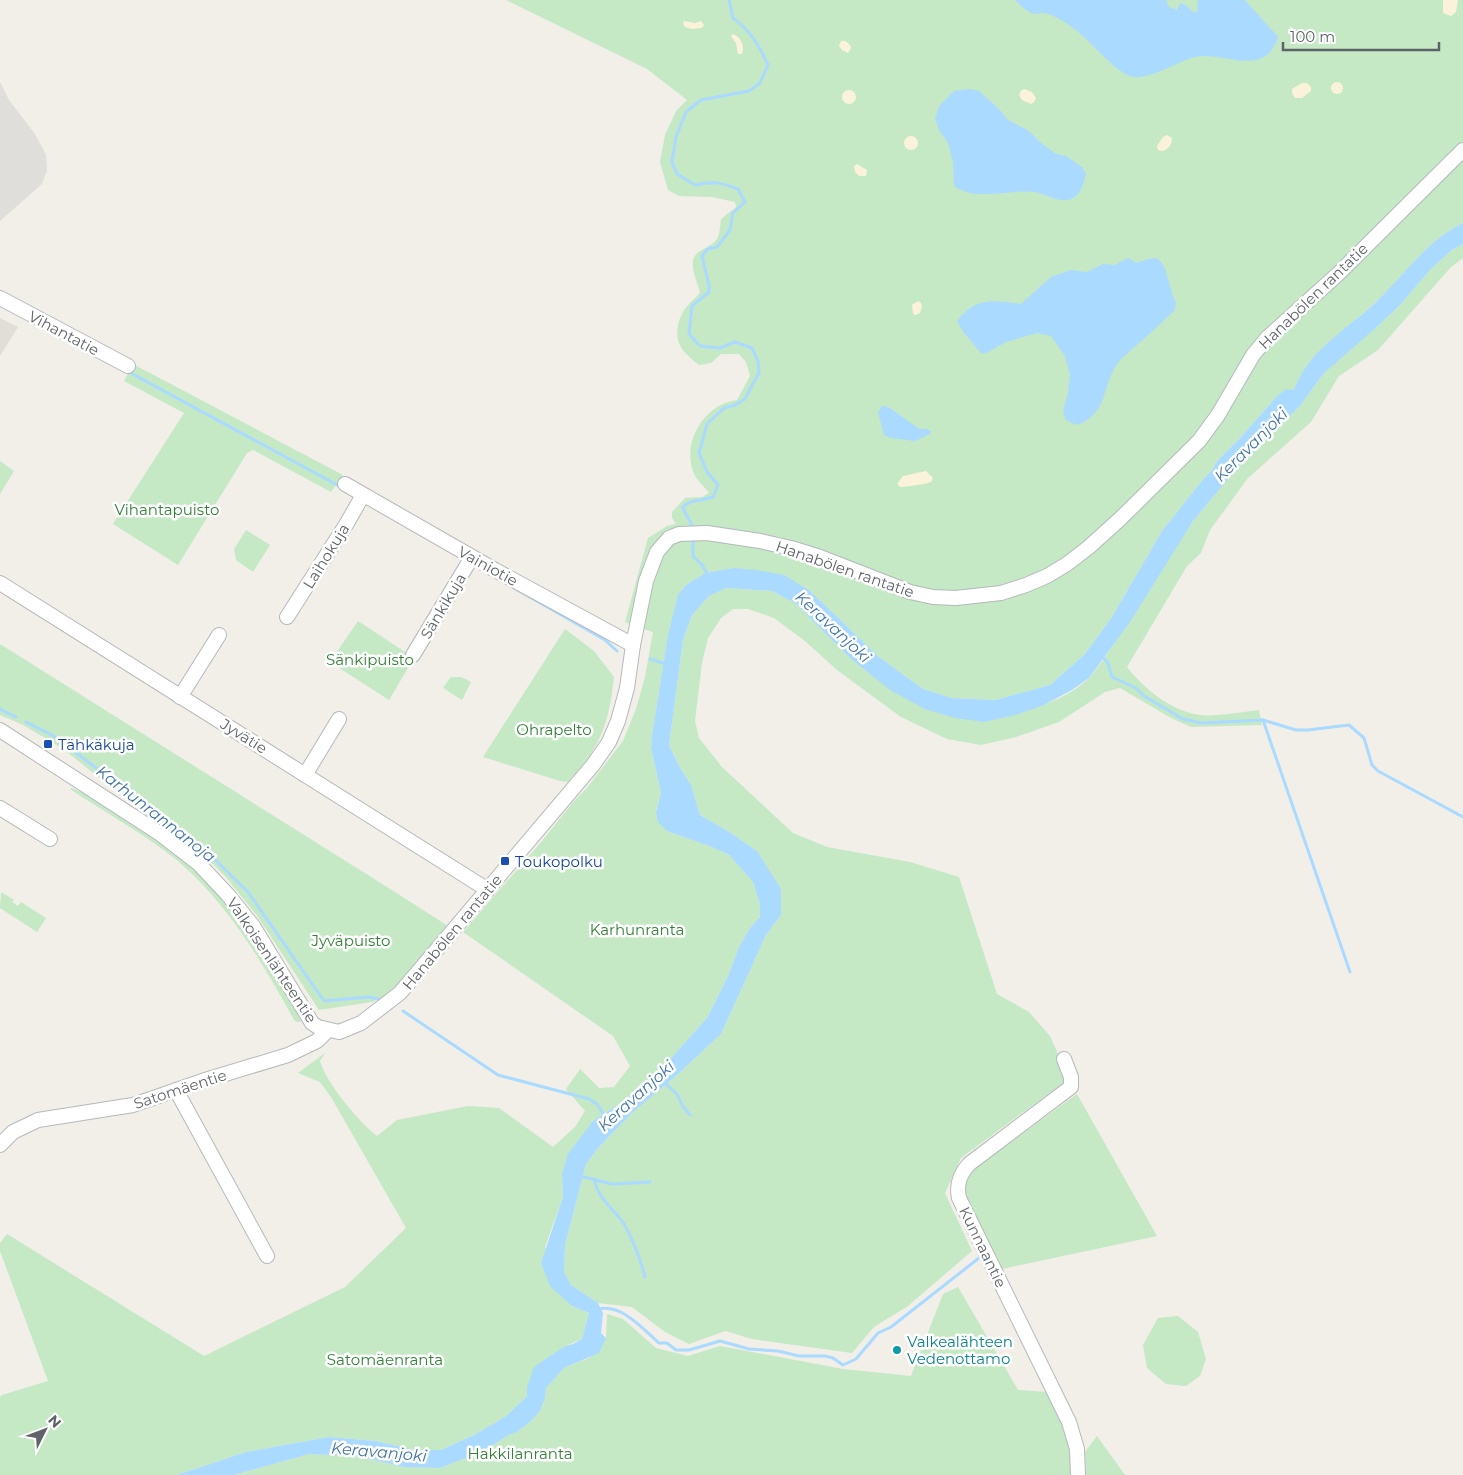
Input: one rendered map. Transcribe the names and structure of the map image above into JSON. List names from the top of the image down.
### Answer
{
  "streets": {
    "street": [
      "Hanabölen rantatie",
      "Vihantatie",
      "Laihokuja",
      "Vainiotie",
      "Sänkikuja",
      "Jyvätie",
      "Valkoisenlähteentie",
      "Satomäentie",
      "Kunnaantie"
    ]
  },
  "crossings": [
    ["Hanabölen rantatie", "Vainiotie"],
    ["Hanabölen rantatie", "Jyvätie"],
    ["Hanabölen rantatie", "Valkoisenlähteentie"],
    ["Hanabölen rantatie", "Satomäentie"],
    ["Laihokuja", "Vainiotie"],
    ["Vainiotie", "Sänkikuja"],
    ["Valkoisenlähteentie", "Satomäentie"]
  ],
  "water": ["Keravanjoki", "Karhunrannanoja"],
  "parks": [
    "Vihantapuisto",
    "Sänkipuisto",
    "Ohrapelto",
    "Karhunranta",
    "Jyväpuisto",
    "Satomäenranta",
    "Hakkilanranta"
  ],
  "places": {
    "transit": ["Tähkäkuja", "Toukopolku"],
    "other": ["Valkealähteen Vedenottamo"]
  },
  "scale_bar": "100 m",
  "north": "top right"
}
